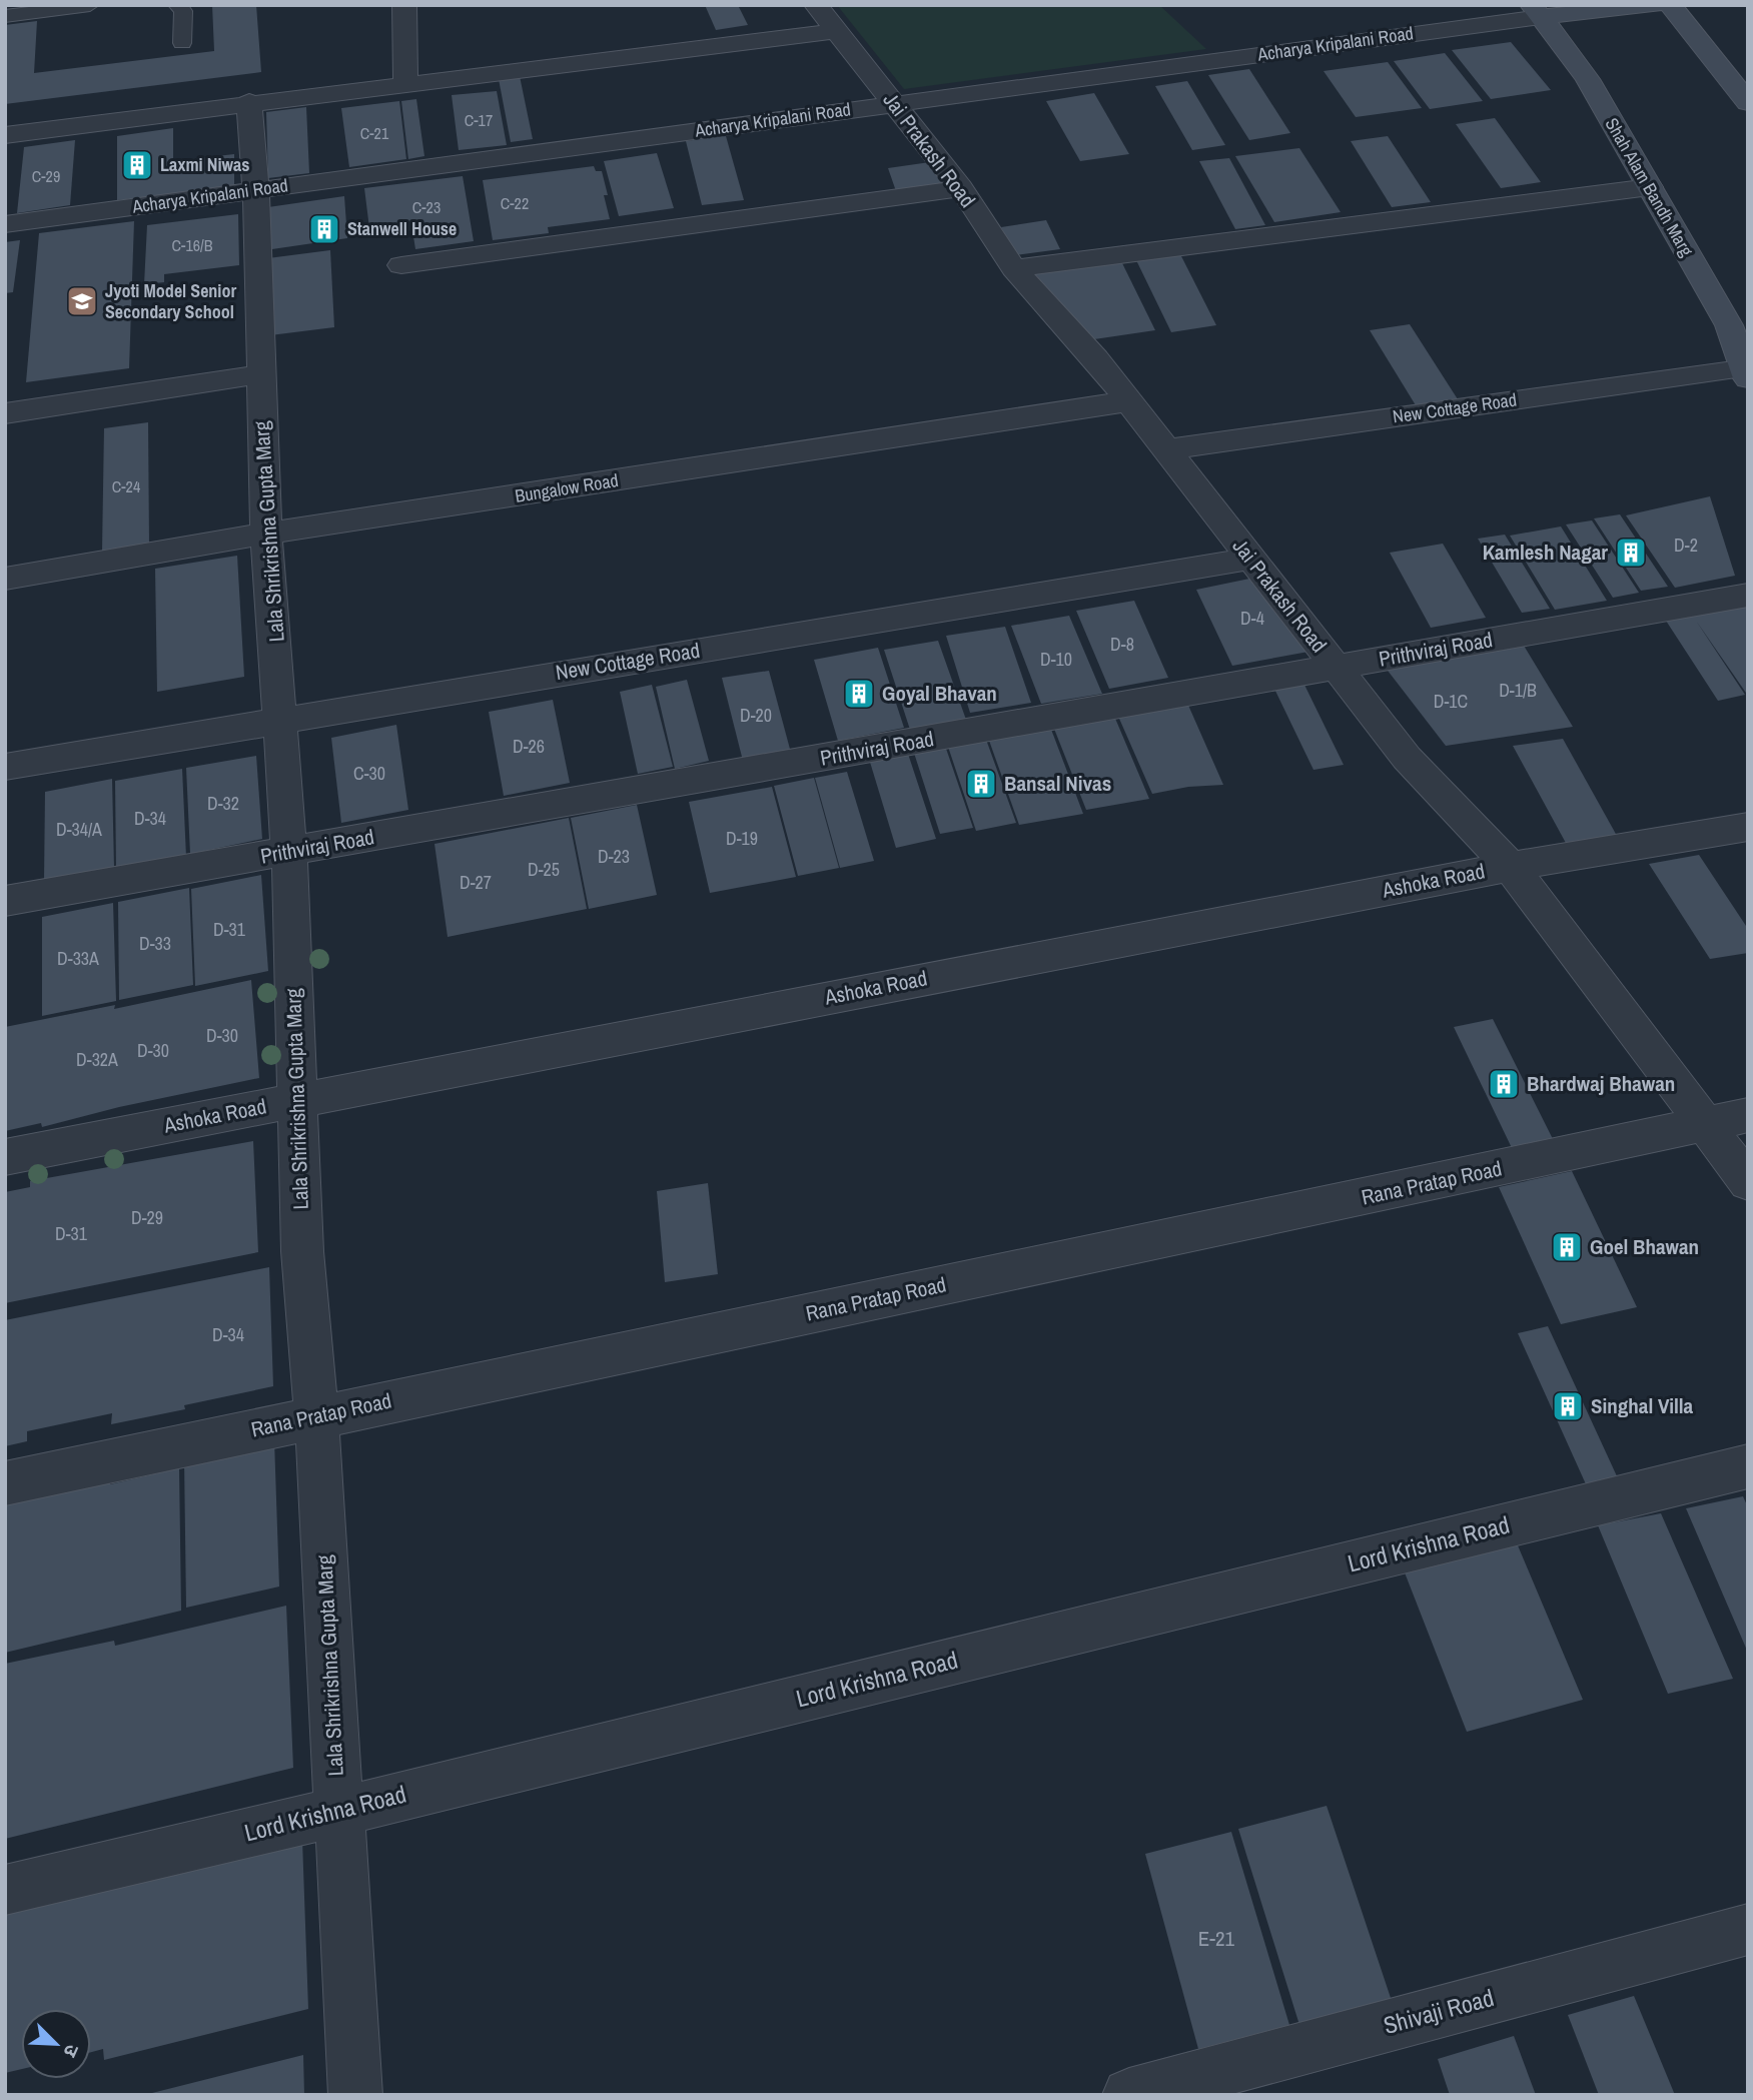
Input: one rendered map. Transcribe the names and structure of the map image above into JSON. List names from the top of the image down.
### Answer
{
  "streets": {
    "street": [
      "Acharya Kripalani Road",
      "Jai Prakash Road",
      "Shah Alam Bandh Marg",
      "New Cottage Road",
      "Bungalow Road",
      "Lala Shrikrishna Gupta Marg",
      "Prithviraj Road",
      "Ashoka Road",
      "Rana Pratap Road",
      "Lord Krishna Road",
      "Shivaji Road"
    ]
  },
  "crossings": [
    ["Acharya Kripalani Road", "Jai Prakash Road"],
    ["Acharya Kripalani Road", "Shah Alam Bandh Marg"],
    ["Acharya Kripalani Road", "Lala Shrikrishna Gupta Marg"],
    ["Jai Prakash Road", "New Cottage Road"],
    ["Jai Prakash Road", "Bungalow Road"],
    ["Jai Prakash Road", "Prithviraj Road"],
    ["Jai Prakash Road", "Ashoka Road"],
    ["Jai Prakash Road", "Rana Pratap Road"],
    ["Shah Alam Bandh Marg", "New Cottage Road"],
    ["New Cottage Road", "Lala Shrikrishna Gupta Marg"],
    ["Bungalow Road", "Lala Shrikrishna Gupta Marg"],
    ["Lala Shrikrishna Gupta Marg", "Prithviraj Road"],
    ["Lala Shrikrishna Gupta Marg", "Ashoka Road"],
    ["Lala Shrikrishna Gupta Marg", "Rana Pratap Road"],
    ["Lala Shrikrishna Gupta Marg", "Lord Krishna Road"]
  ],
  "places": {
    "building": [
      "Laxmi Niwas",
      "Stanwell House",
      "Kamlesh Nagar",
      "Goyal Bhavan",
      "Bansal Nivas",
      "Bhardwaj Bhawan",
      "Goel Bhawan",
      "Singhal Villa"
    ],
    "school or university": ["Jyoti Model Senior Secondary School"]
  },
  "house_numbers": [
    "C-17",
    "C-21",
    "C-29",
    "C-22",
    "C-23",
    "C-16/B",
    "C-24",
    "D-2",
    "D-4",
    "D-8",
    "D-10",
    "D-1/B",
    "D-1C",
    "D-20",
    "D-26",
    "C-30",
    "D-32",
    "D-34",
    "D-34/A",
    "D-19",
    "D-23",
    "D-25",
    "D-27",
    "D-31",
    "D-33",
    "D-33A",
    "D-30",
    "D-30",
    "D-32A",
    "D-29",
    "D-31",
    "D-34",
    "E-21"
  ],
  "north": "bottom right"
}
